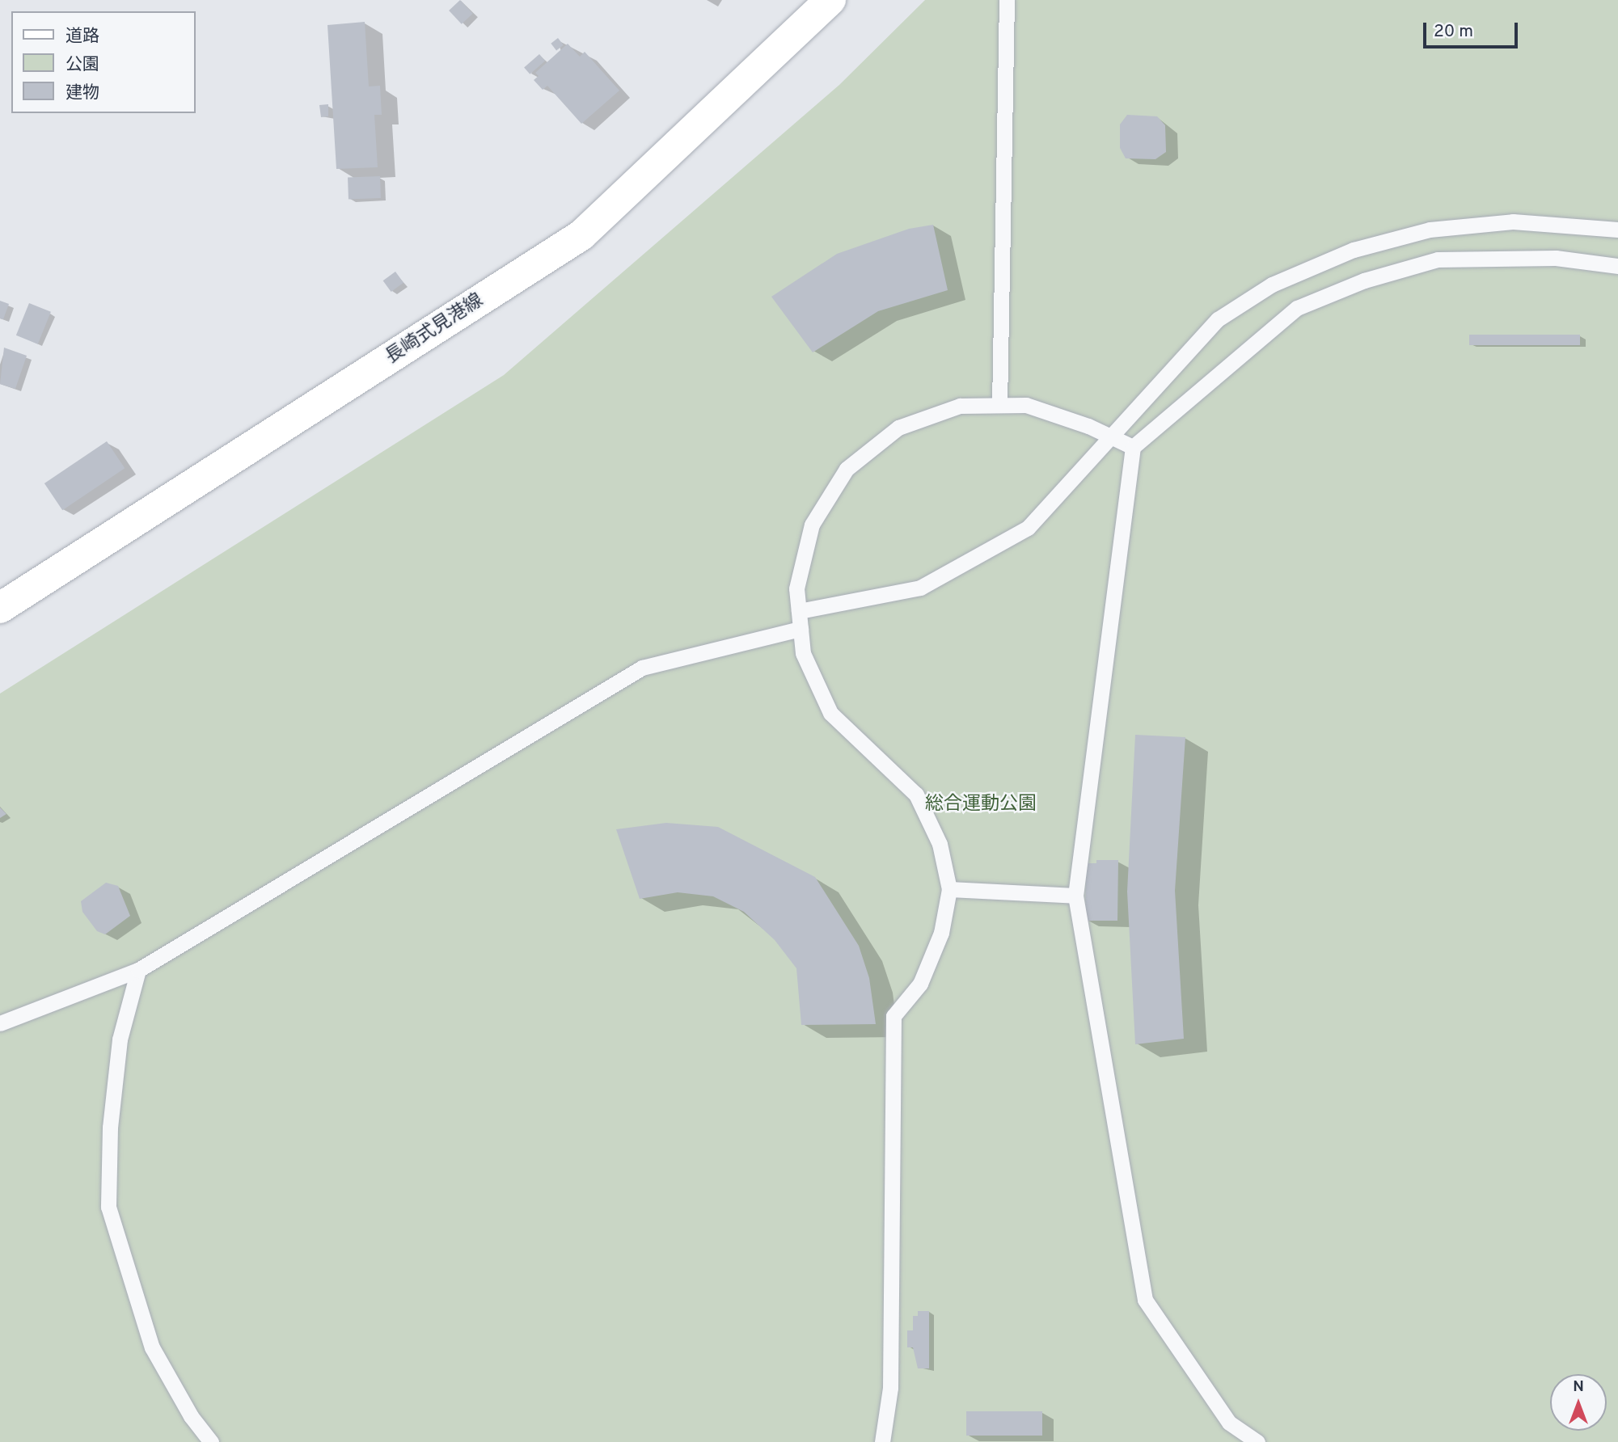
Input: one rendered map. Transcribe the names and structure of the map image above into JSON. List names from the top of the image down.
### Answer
{
  "streets": {
    "main road": ["長崎式見港線"]
  },
  "parks": ["総合運動公園"],
  "legend": ["道路", "公園", "建物"],
  "scale_bar": "20 m",
  "north": "top"
}
